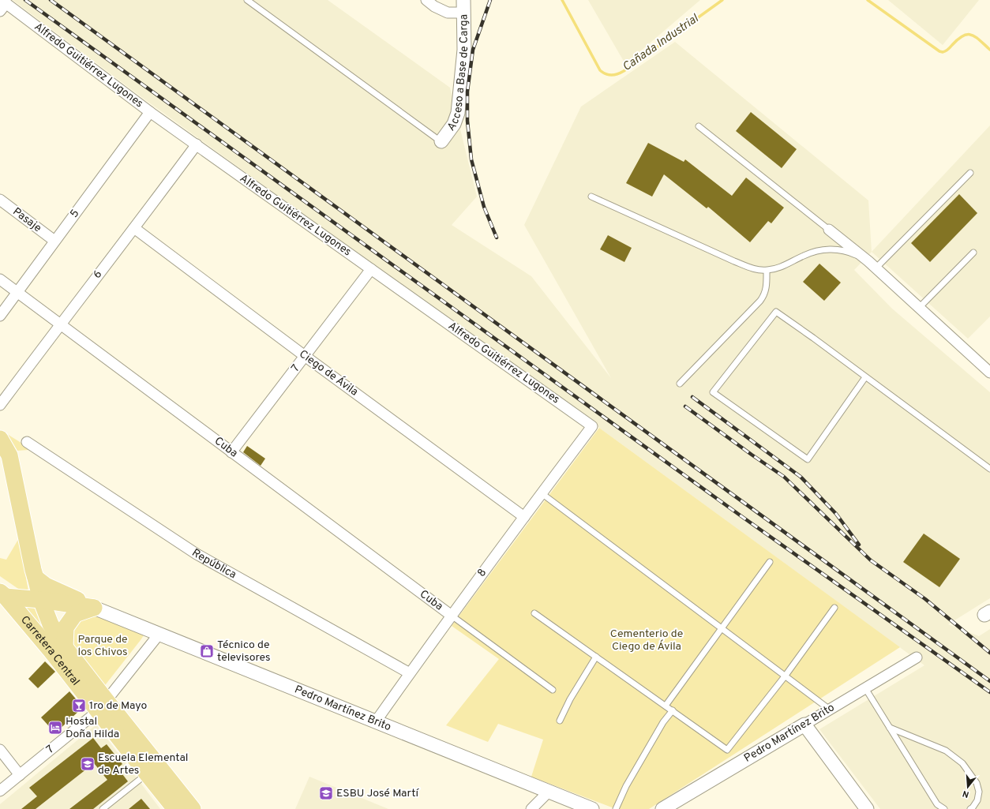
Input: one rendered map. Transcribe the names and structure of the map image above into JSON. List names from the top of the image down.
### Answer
{
  "streets": {
    "main road": ["Carretera Central"],
    "street": [
      "Alfredo Guitiérrez Lugones",
      "Acceso a Base de Carga",
      "5",
      "Pasaje",
      "6",
      "7",
      "Ciego de Ávila",
      "Cuba",
      "República",
      "8",
      "Pedro Martínez Brito"
    ]
  },
  "crossings": [
    ["Alfredo Guitiérrez Lugones", "5"],
    ["Alfredo Guitiérrez Lugones", "6"],
    ["Alfredo Guitiérrez Lugones", "7"],
    ["Alfredo Guitiérrez Lugones", "8"],
    ["5", "Pasaje"],
    ["5", "Cuba"],
    ["6", "Ciego de Ávila"],
    ["6", "Cuba"],
    ["7", "Ciego de Ávila"],
    ["7", "Cuba"],
    ["7", "Carretera Central"],
    ["7", "Pedro Martínez Brito"],
    ["Ciego de Ávila", "8"],
    ["Cuba", "8"],
    ["República", "8"],
    ["8", "Pedro Martínez Brito"]
  ],
  "water": ["Cañada Industrial"],
  "parks": ["Cementerio de Ciego de Ávila", "Parque de los Chivos"],
  "places": {
    "shop": ["Técnico de televisores"],
    "bar": ["1ro de Mayo"],
    "hotel": ["Hostal Doña Hilda"],
    "school or university": ["Escuela Elemental de Artes", "ESBU José Martí"]
  },
  "north": "bottom"
}
